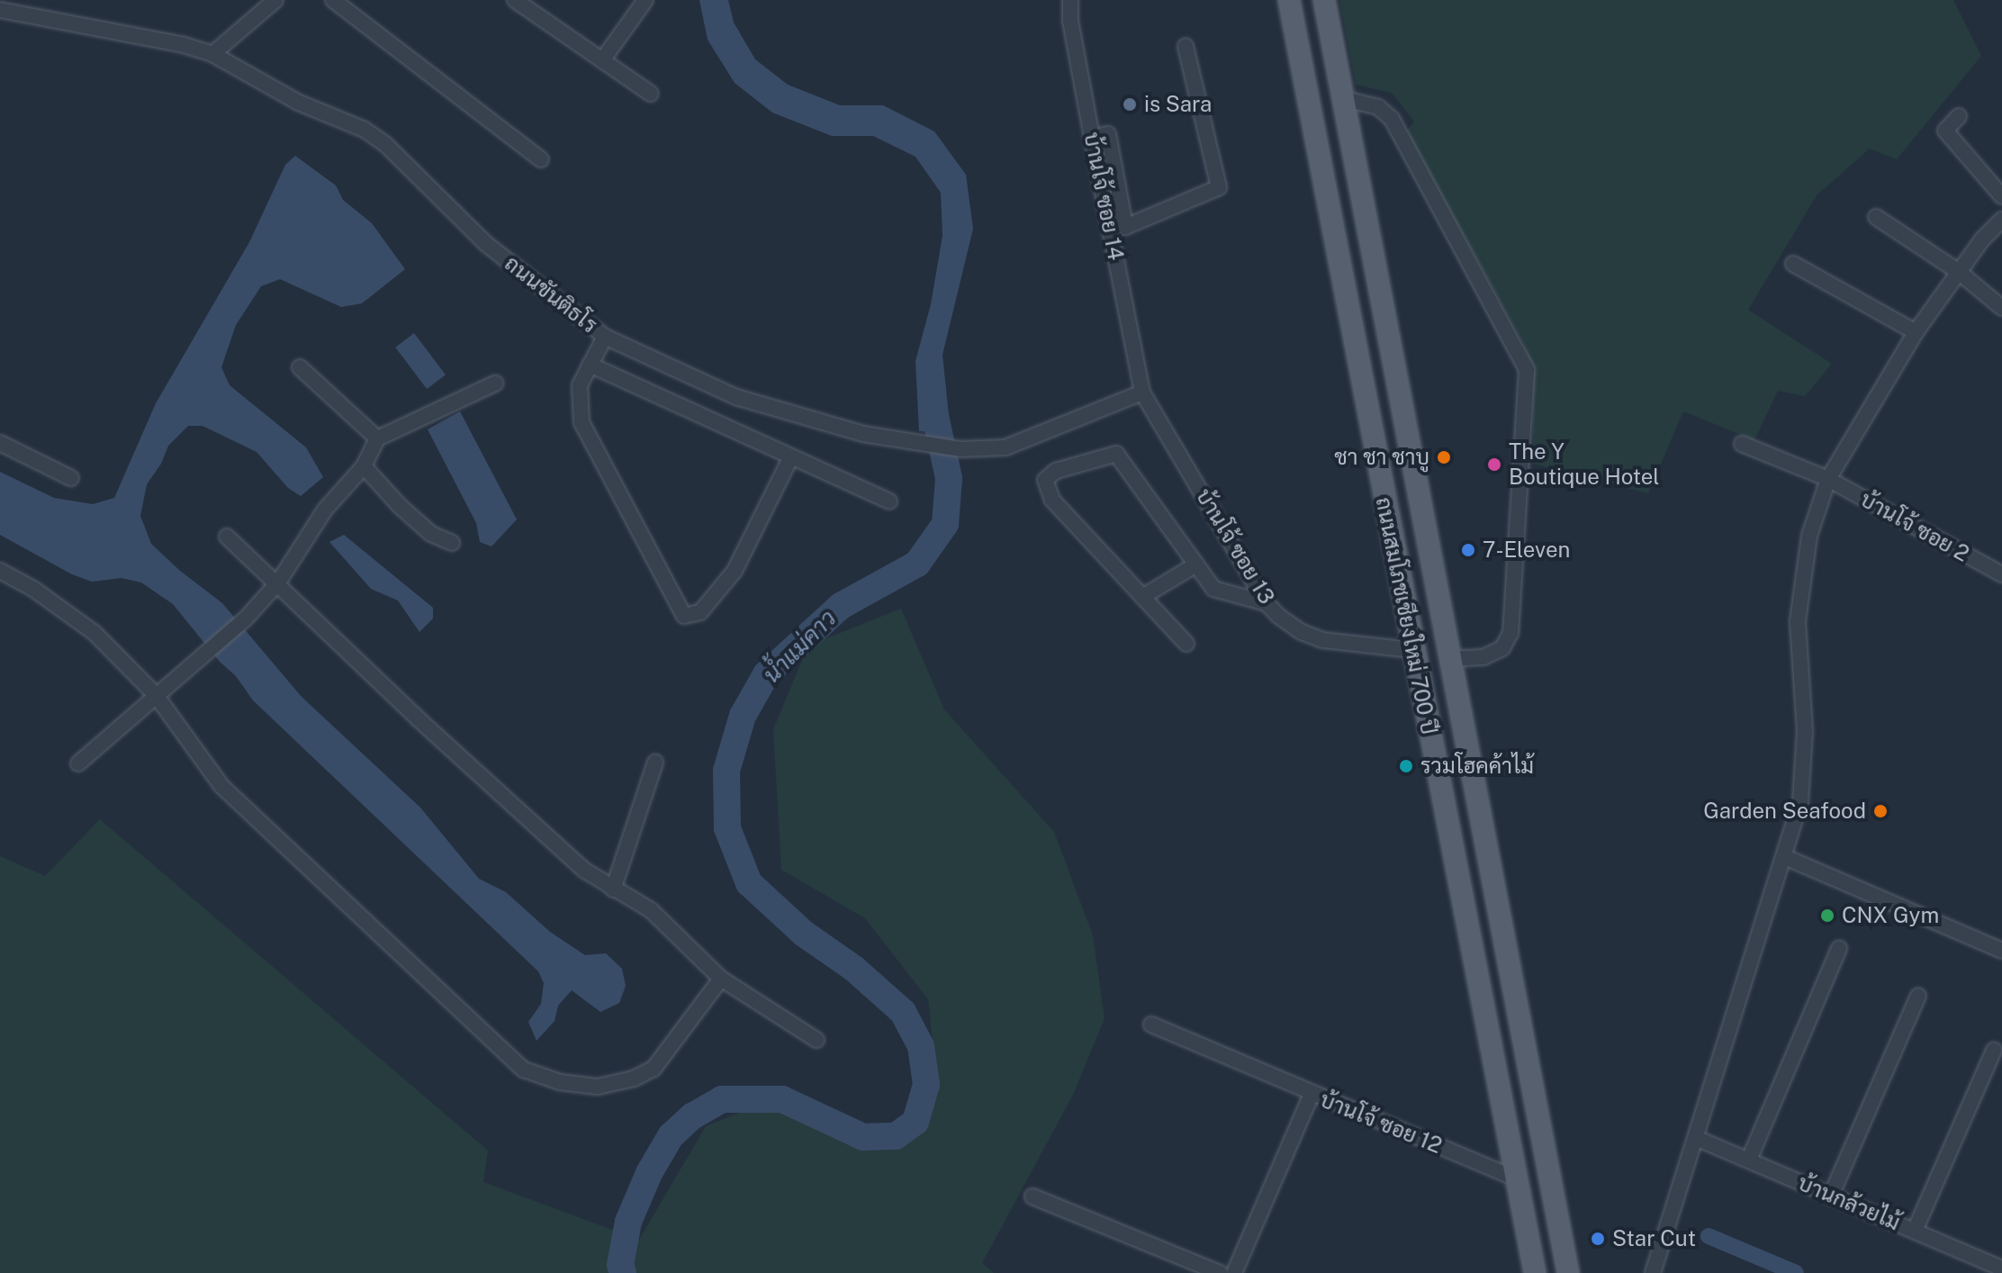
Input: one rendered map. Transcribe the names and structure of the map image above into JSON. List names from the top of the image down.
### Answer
{
  "streets": {
    "main road": ["ถนนสมโภชเชียงใหม่ 700 ปี"],
    "street": [
      "บ้านโจ้ ซอย 14",
      "ถนนขันติธโร",
      "บ้านโจ้ ซอย 2",
      "บ้านโจ้ ซอย 13",
      "บ้านโจ้ ซอย 12",
      "บ้านกล้วยไม้"
    ]
  },
  "crossings": [
    ["บ้านโจ้ ซอย 14", "ถนนขันติธโร"],
    ["บ้านโจ้ ซอย 14", "บ้านโจ้ ซอย 13"],
    ["ถนนขันติธโร", "บ้านโจ้ ซอย 13"],
    ["บ้านโจ้ ซอย 13", "ถนนสมโภชเชียงใหม่ 700 ปี"],
    ["ถนนสมโภชเชียงใหม่ 700 ปี", "บ้านโจ้ ซอย 12"]
  ],
  "water": ["น้ำแม่คาว"],
  "places": [
    "is Sara",
    "ชา ชา ชาบู",
    "The Y Boutique Hotel",
    "7-Eleven",
    "รวมโฮคค้าไม้",
    "Garden Seafood",
    "CNX Gym",
    "Star Cut"
  ]
}
